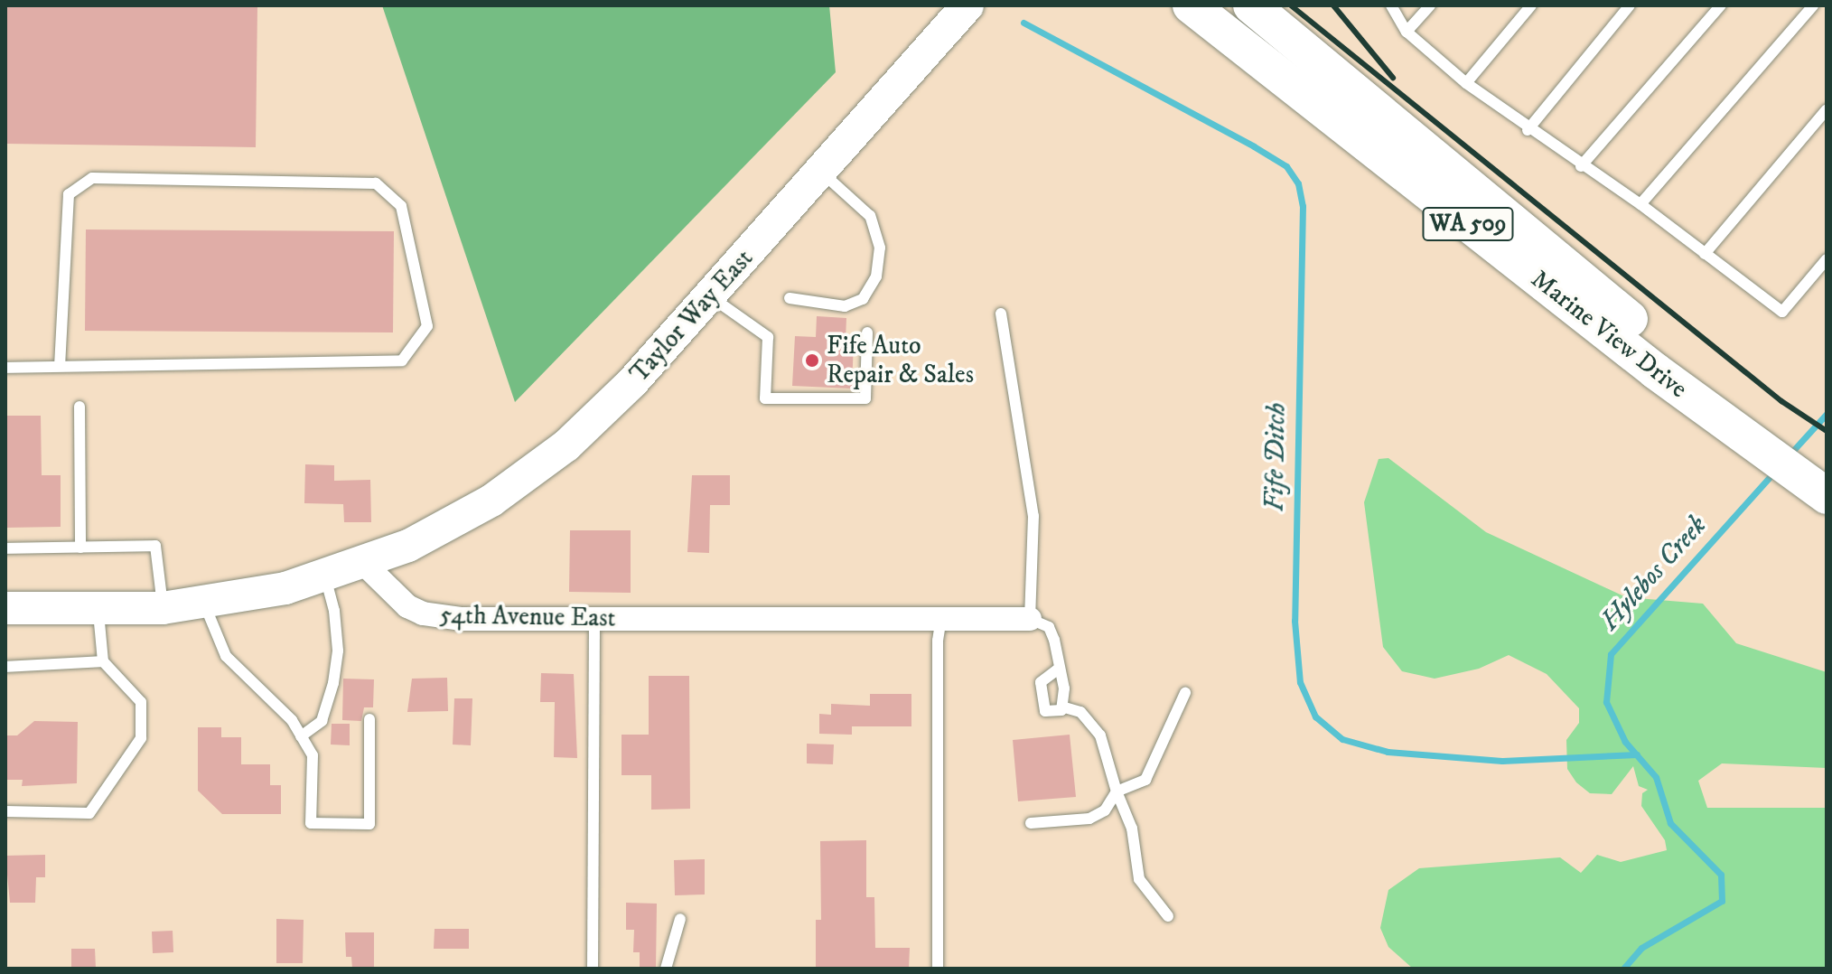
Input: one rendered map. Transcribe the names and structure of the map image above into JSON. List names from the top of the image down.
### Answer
{
  "streets": {
    "main road": ["WA 509", "Taylor Way East", "Marine View Drive"],
    "street": ["54th Avenue East"]
  },
  "crossings": [
    ["Taylor Way East", "54th Avenue East"]
  ],
  "water": ["Fife Ditch", "Hylebos Creek"],
  "places": ["Fife Auto Repair & Sales"]
}
